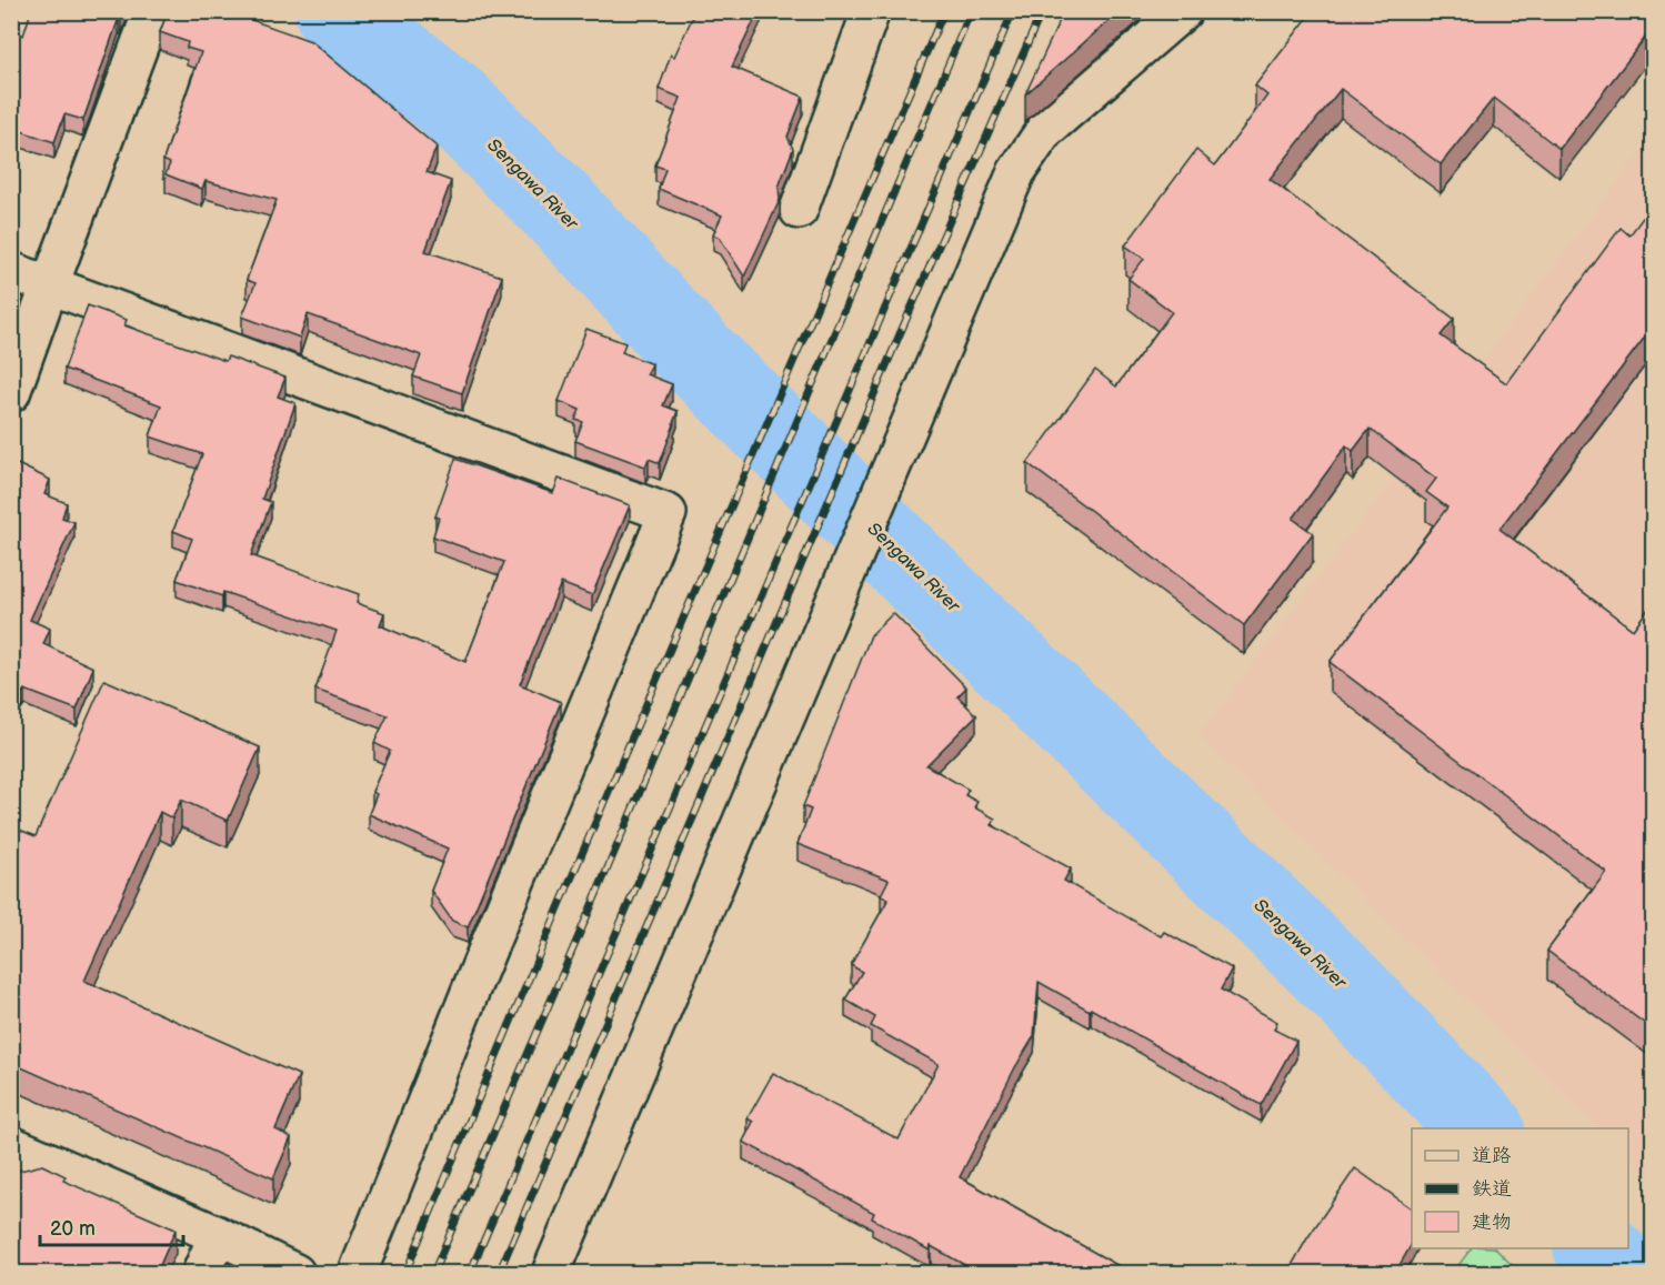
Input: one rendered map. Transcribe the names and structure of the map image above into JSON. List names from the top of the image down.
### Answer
{
  "water": ["Sengawa River"],
  "legend": ["道路", "鉄道", "建物"],
  "scale_bar": "20 m"
}
